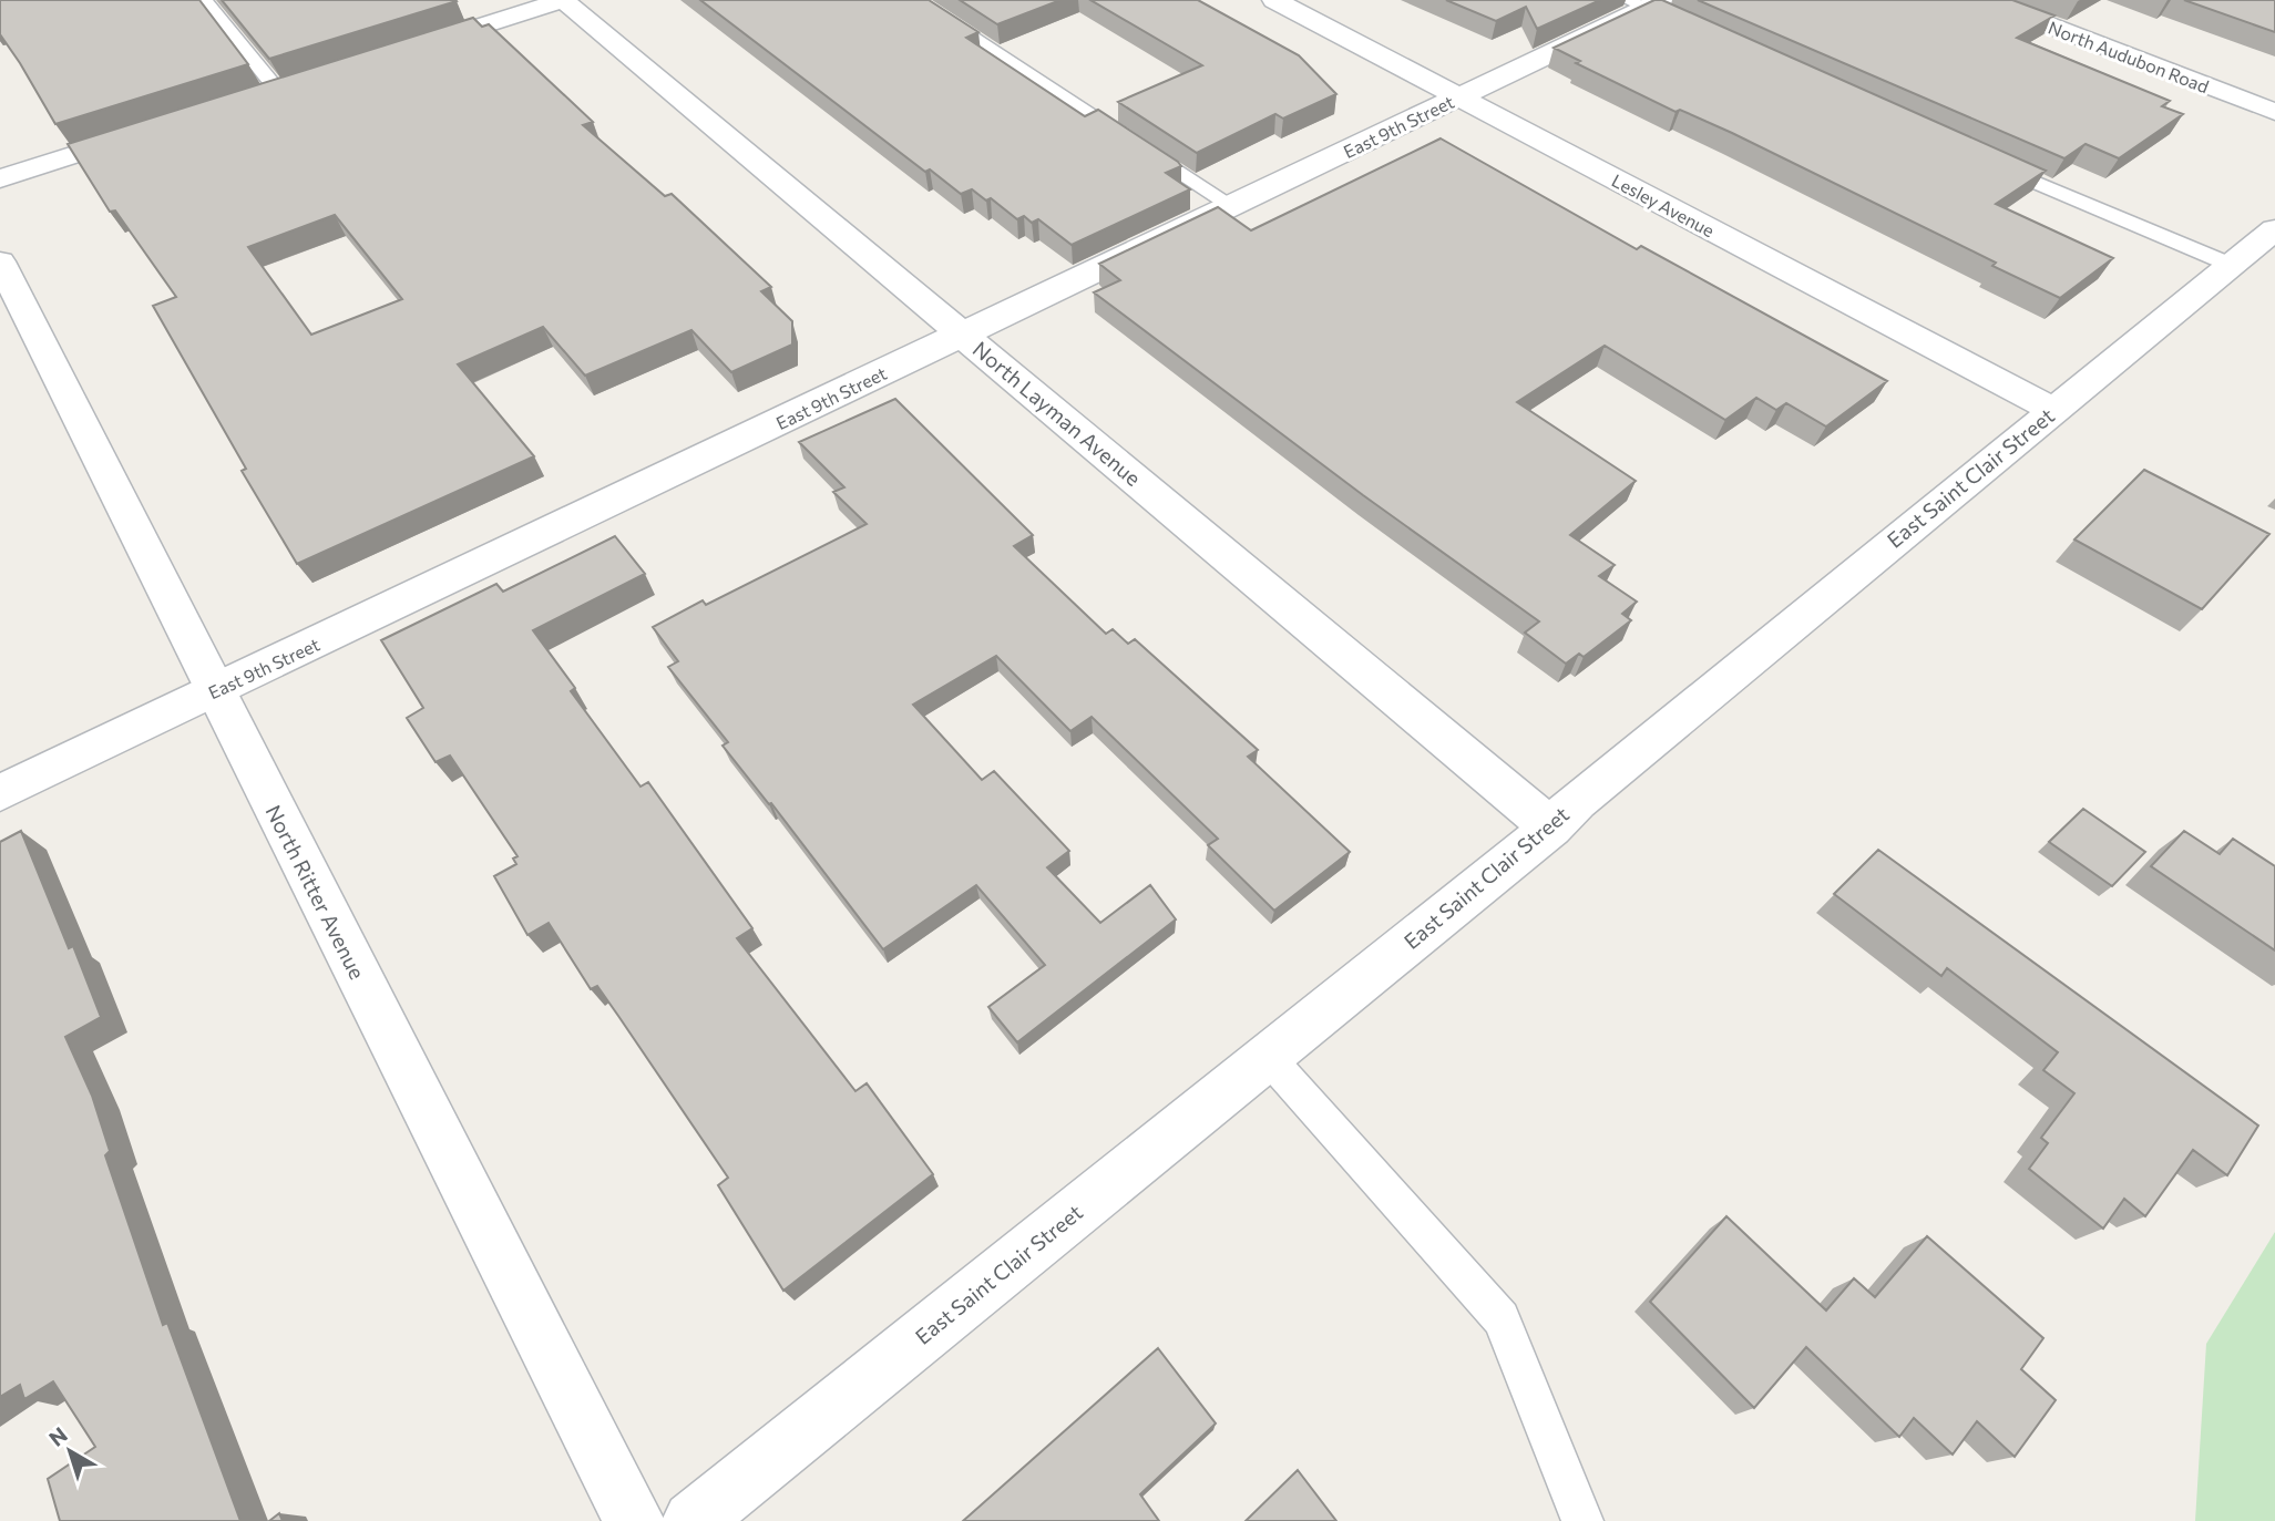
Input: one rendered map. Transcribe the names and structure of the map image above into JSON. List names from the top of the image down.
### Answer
{
  "streets": {
    "street": [
      "North Audubon Road",
      "East 9th Street",
      "Lesley Avenue",
      "North Layman Avenue",
      "East Saint Clair Street",
      "North Ritter Avenue"
    ]
  },
  "crossings": [
    ["East 9th Street", "Lesley Avenue"],
    ["East 9th Street", "North Layman Avenue"],
    ["East 9th Street", "North Ritter Avenue"],
    ["Lesley Avenue", "East Saint Clair Street"],
    ["North Layman Avenue", "East Saint Clair Street"]
  ],
  "north": "top left"
}
